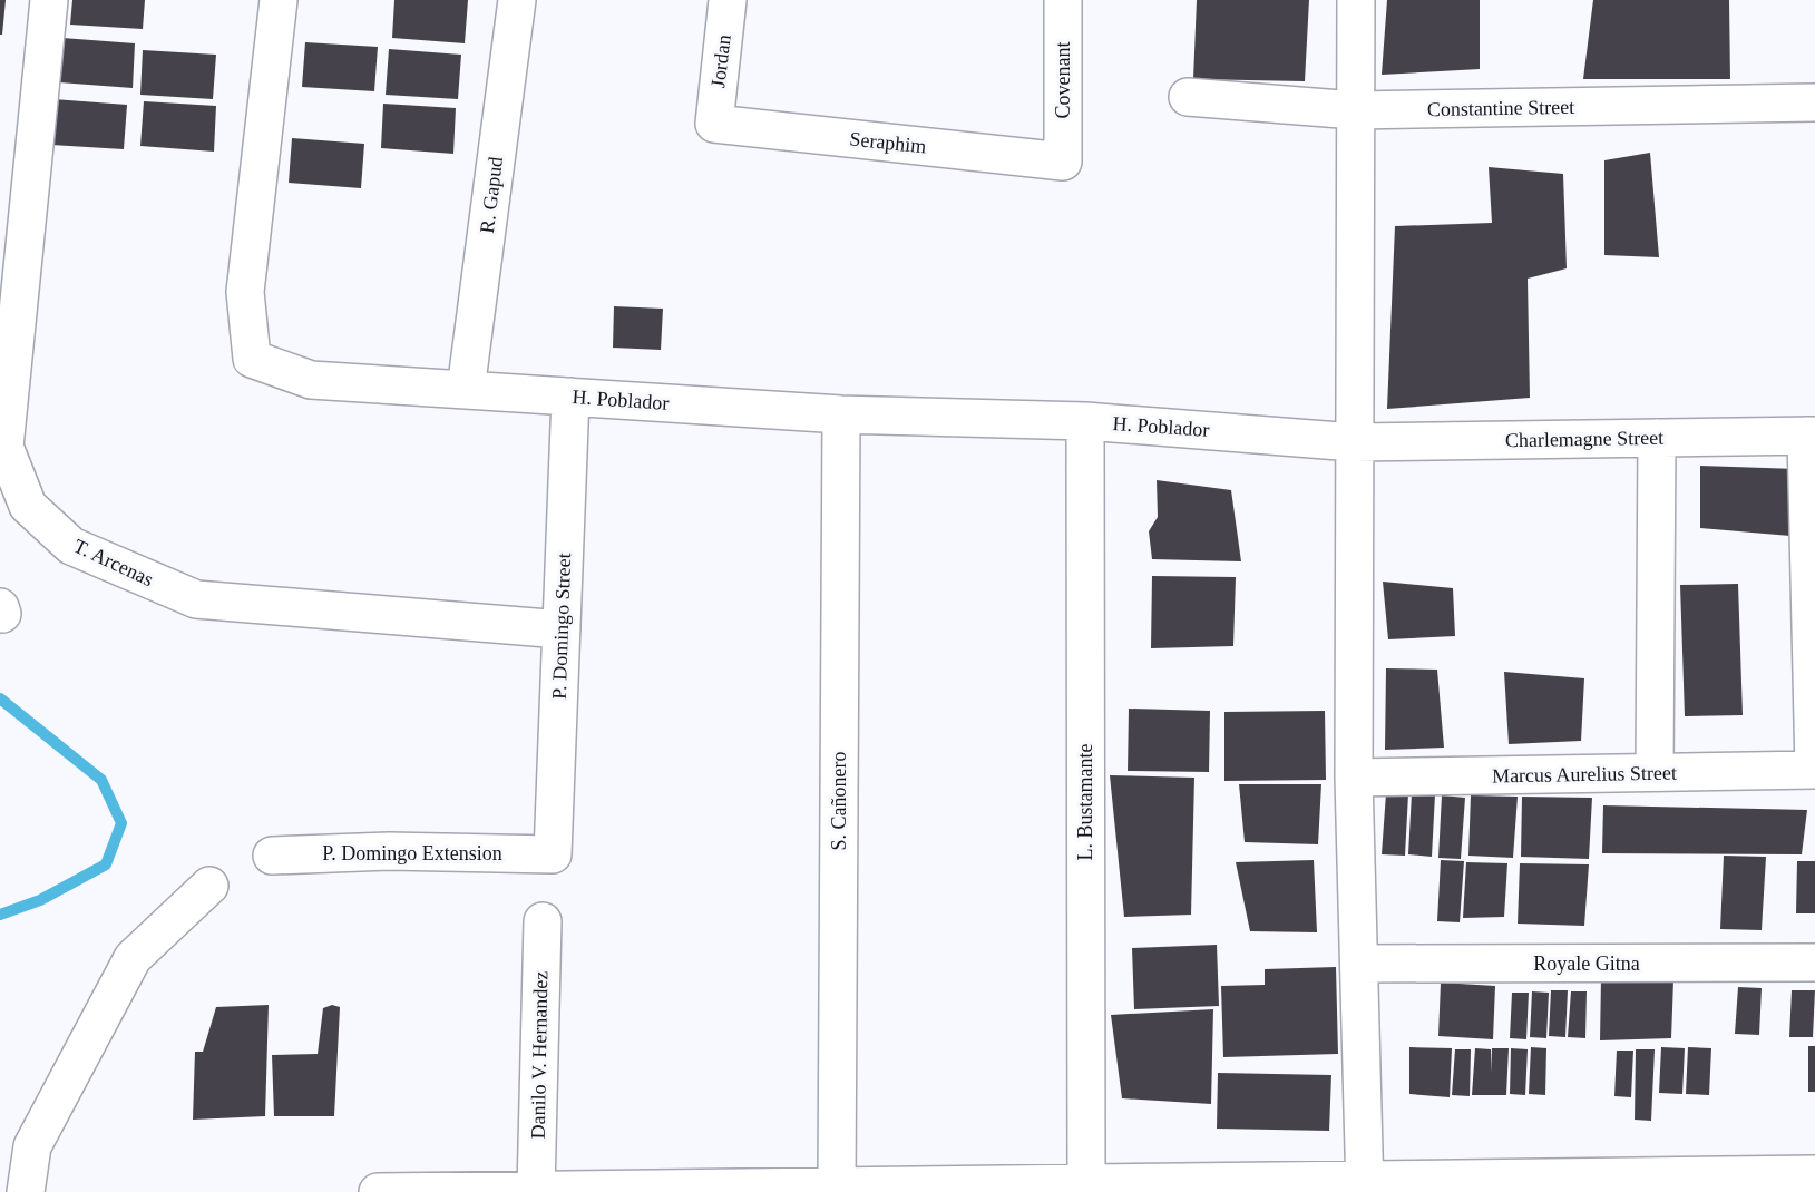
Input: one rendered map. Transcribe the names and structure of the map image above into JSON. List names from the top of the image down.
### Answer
{
  "streets": {
    "street": [
      "Jordan",
      "Covenant",
      "Constantine Street",
      "Seraphim",
      "R. Gapud",
      "H. Poblador",
      "Charlemagne Street",
      "T. Arcenas",
      "P. Domingo Street",
      "Marcus Aurelius Street",
      "S. Cañonero",
      "L. Bustamante",
      "P. Domingo Extension",
      "Royale Gitna",
      "Danilo V. Hernandez"
    ]
  },
  "crossings": [
    ["Jordan", "Seraphim"],
    ["Covenant", "Seraphim"],
    ["R. Gapud", "H. Poblador"],
    ["H. Poblador", "Charlemagne Street"],
    ["H. Poblador", "P. Domingo Street"],
    ["H. Poblador", "S. Cañonero"],
    ["H. Poblador", "L. Bustamante"],
    ["T. Arcenas", "P. Domingo Street"],
    ["P. Domingo Street", "P. Domingo Extension"]
  ]
}
